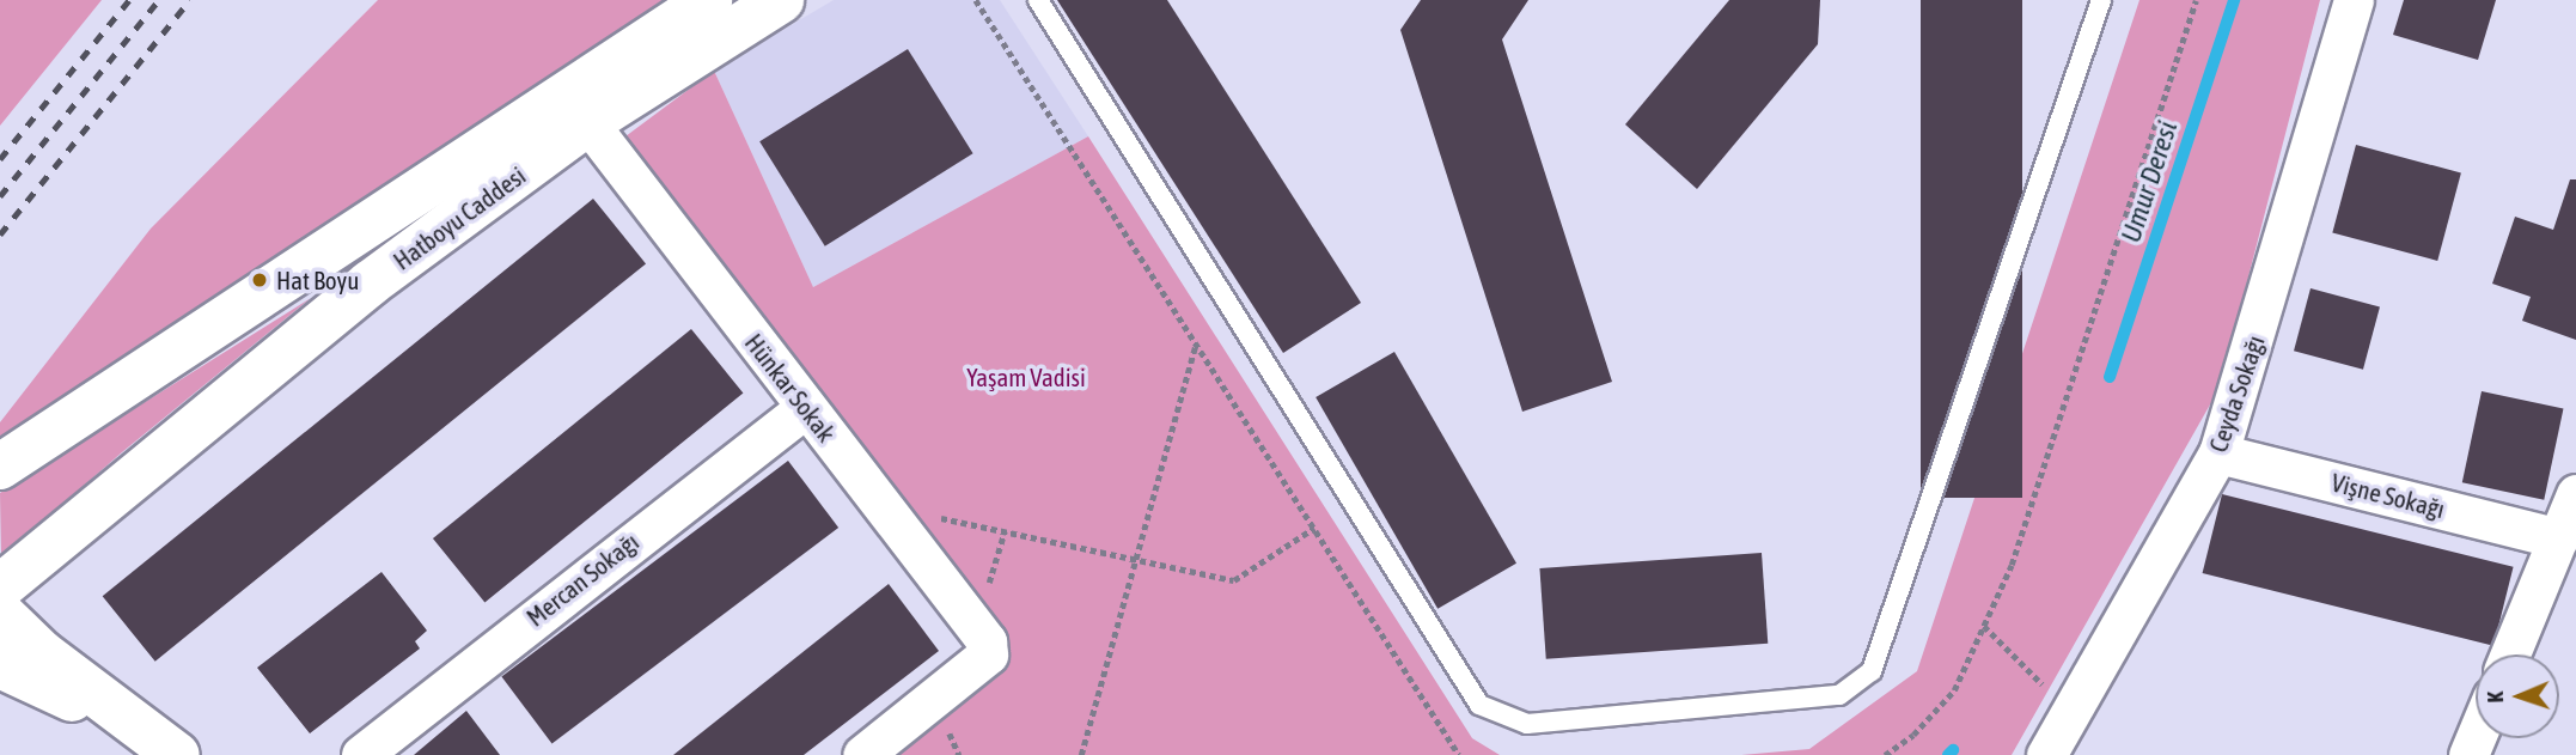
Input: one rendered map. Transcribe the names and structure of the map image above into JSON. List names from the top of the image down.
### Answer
{
  "streets": {
    "main road": ["Hatboyu Caddesi"],
    "street": [
      "Hünkar Sokak",
      "Ceyda Sokağı",
      "Vişne Sokağı",
      "Mercan Sokağı"
    ]
  },
  "crossings": [
    ["Hatboyu Caddesi", "Hünkar Sokak"],
    ["Hünkar Sokak", "Mercan Sokağı"],
    ["Ceyda Sokağı", "Vişne Sokağı"]
  ],
  "water": ["Umur Deresi"],
  "parks": ["Yaşam Vadisi"],
  "places": ["Hat Boyu"],
  "north": "left"
}
